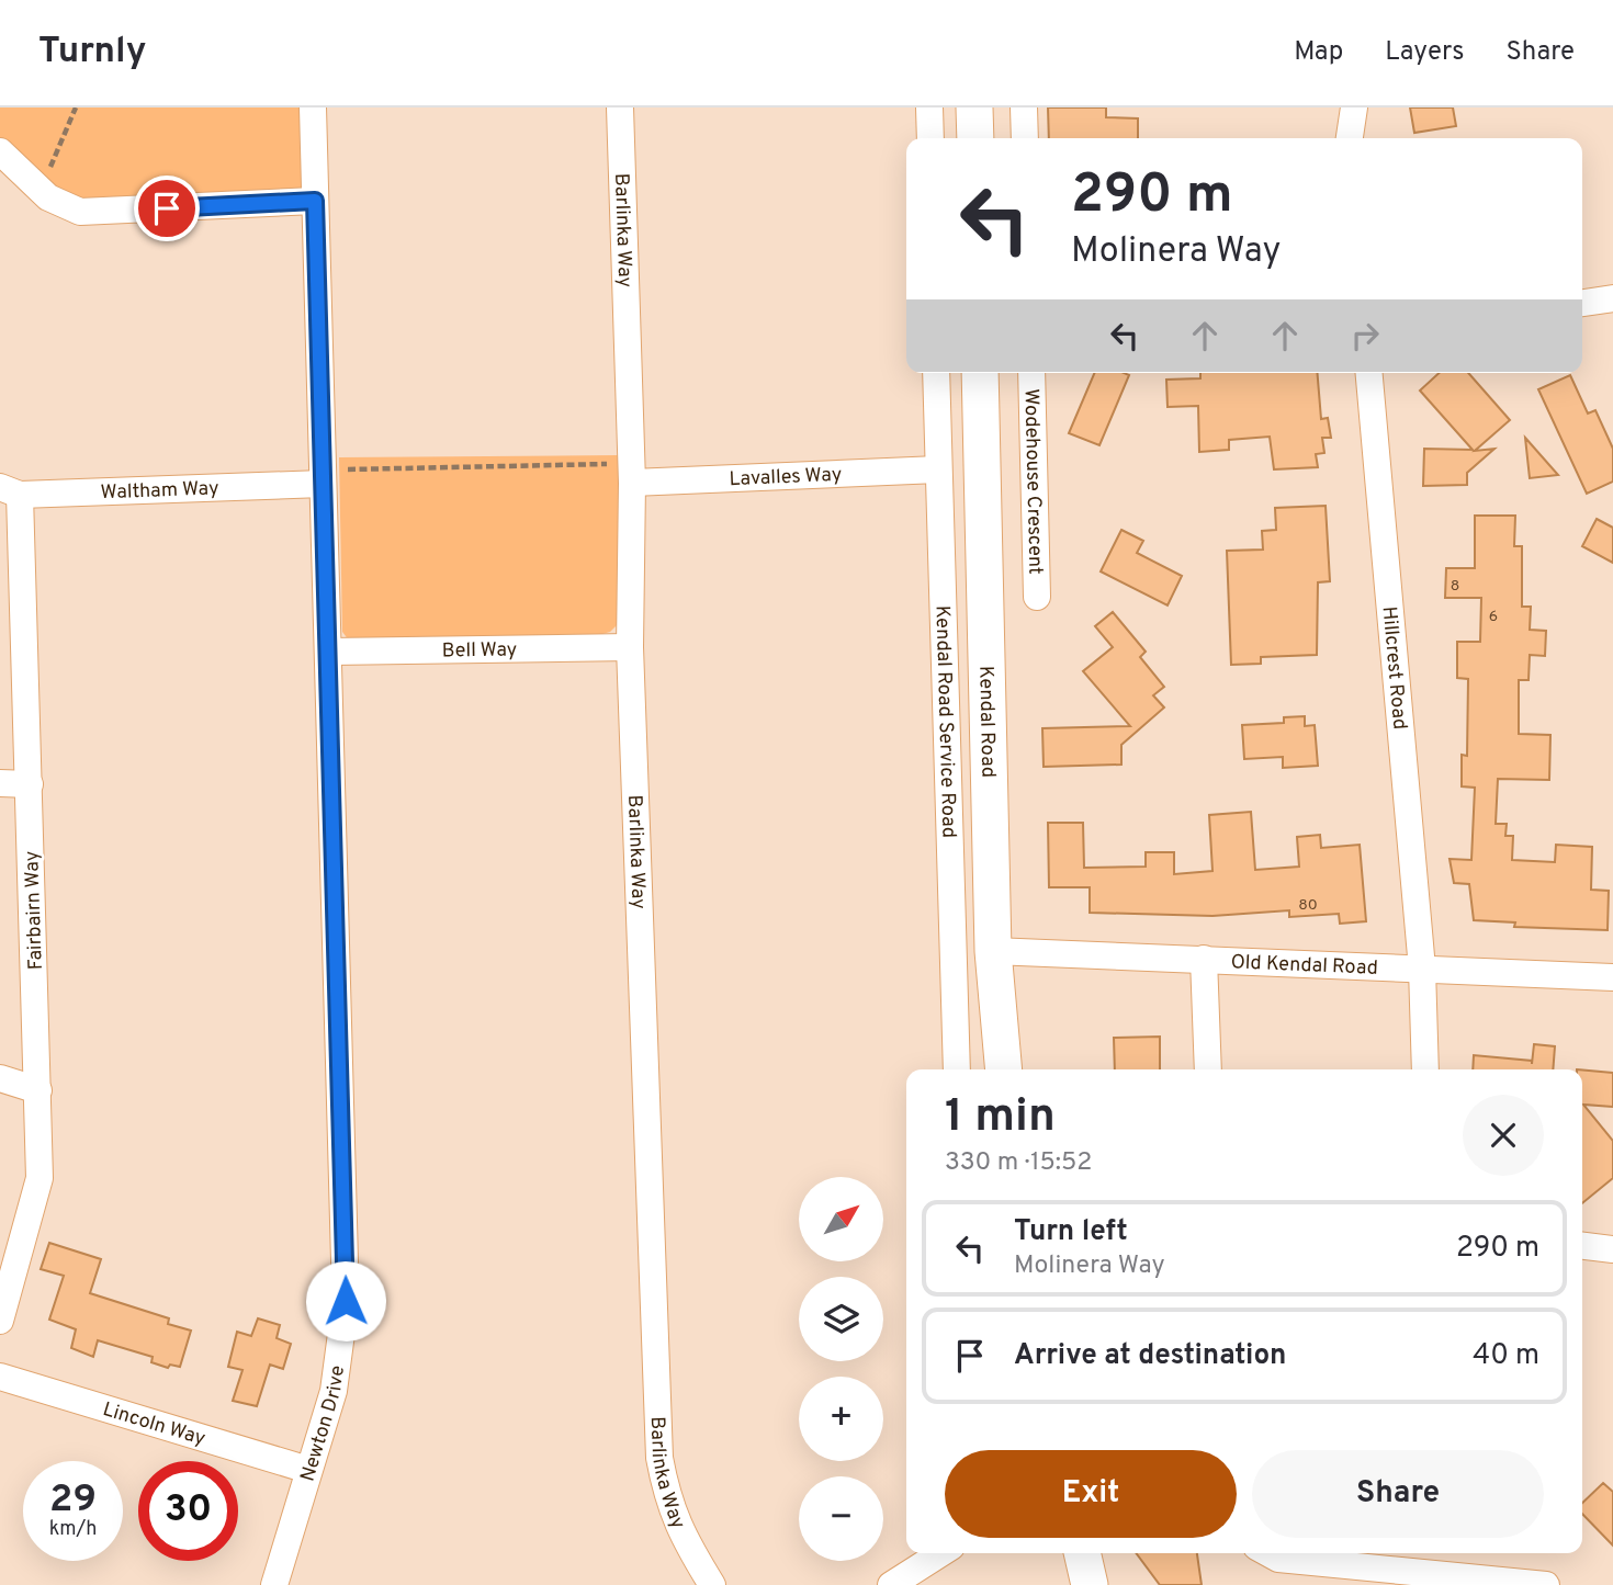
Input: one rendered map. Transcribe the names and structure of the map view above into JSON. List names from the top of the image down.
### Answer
{
  "streets": {
    "main road": ["Kendal Road"],
    "street": [
      "Barlinka Way",
      "Lavalles Way",
      "Wodehouse Crescent",
      "Waltham Way",
      "Bell Way",
      "Hillcrest Road",
      "Kendal Road Service Road",
      "Fairbairn Way",
      "Old Kendal Road",
      "Lincoln Way",
      "Newton Drive"
    ]
  },
  "crossings": [
    ["Barlinka Way", "Lavalles Way"],
    ["Barlinka Way", "Bell Way"],
    ["Lavalles Way", "Kendal Road Service Road"],
    ["Waltham Way", "Fairbairn Way"],
    ["Waltham Way", "Newton Drive"],
    ["Bell Way", "Newton Drive"],
    ["Hillcrest Road", "Old Kendal Road"],
    ["Kendal Road", "Old Kendal Road"],
    ["Lincoln Way", "Newton Drive"]
  ],
  "house_numbers": ["8", "6", "80"],
  "north": "top right",
  "page": {
    "header": "Turnly",
    "nav": ["Map", "Layers", "Share"],
    "turn": ["290 m", "Molinera Way"],
    "heading": ["1 min", "330 m · 15:52"],
    "map_buttons": ["+", "−"],
    "list": [
      {
        "name": "Turn left",
        "note": "Molinera Way",
        "value": "290 m"
      },
      {
        "name": "Arrive at destination",
        "value": "40 m"
      }
    ],
    "buttons": ["Exit", "Share"],
    "speed": "29 km/h",
    "limit": "30"
  }
}
